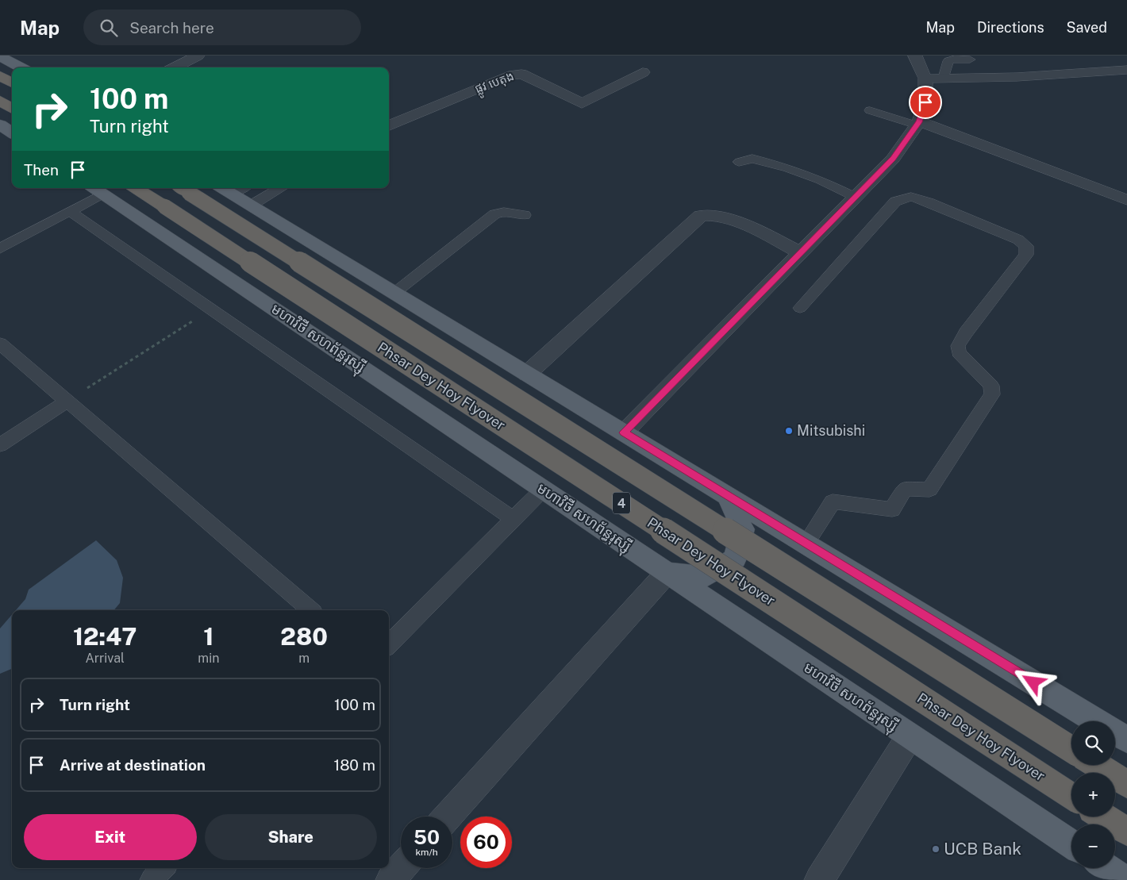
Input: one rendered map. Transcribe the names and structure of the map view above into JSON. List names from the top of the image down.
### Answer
{
  "streets": {
    "highway": ["Phsar Dey Hoy Flyover", "4"],
    "main road": ["មហាវិថី សហព័ន្ធរុស្ស៊ី"],
    "street": ["ផ្លូវ បេតុង"]
  },
  "places": ["Mitsubishi", "UCB Bank"],
  "page": {
    "header": "Map",
    "search": "Search here",
    "nav": ["Map", "Directions", "Saved"],
    "turn": ["100 m", "Turn right"],
    "then": "Then",
    "eta": [
      "12:47",
      "Arrival",
      "1",
      "min",
      "280",
      "m"
    ],
    "list": [
      {
        "name": "Turn right",
        "value": "100 m"
      },
      {
        "name": "Arrive at destination",
        "value": "180 m"
      }
    ],
    "map_buttons": ["+", "−"],
    "buttons": ["Exit", "Share"],
    "speed": "50 km/h",
    "limit": "60"
  }
}
